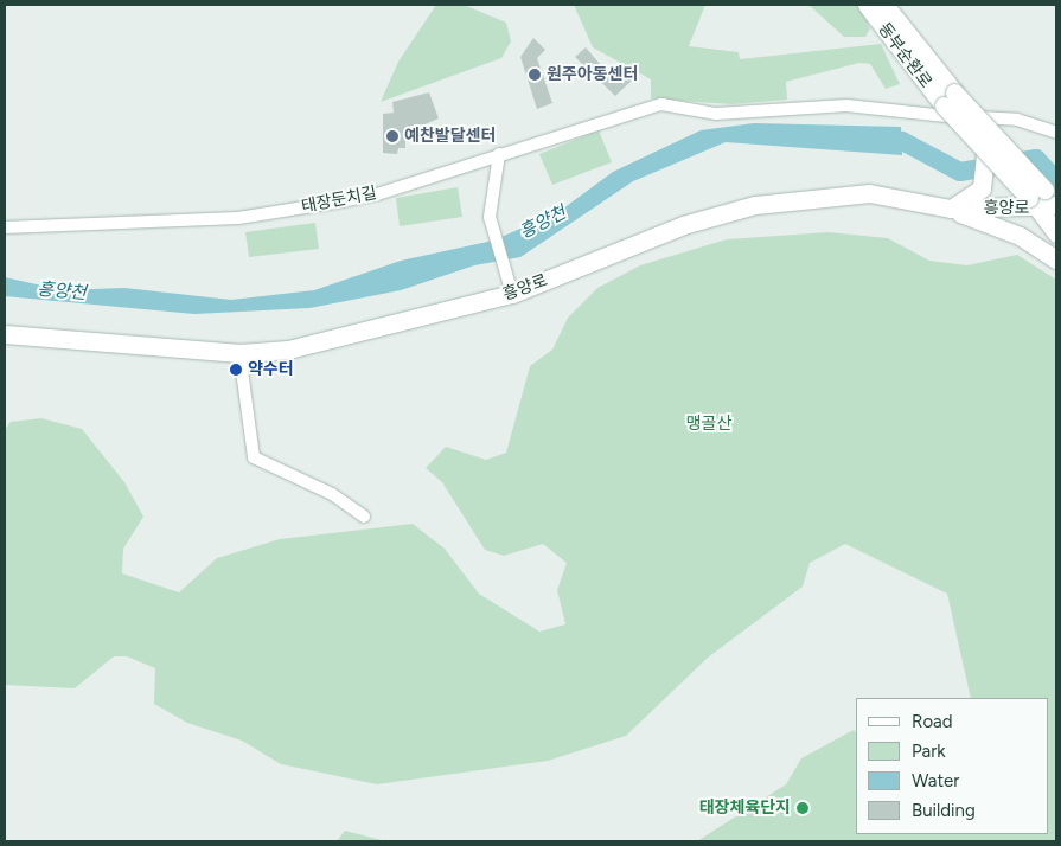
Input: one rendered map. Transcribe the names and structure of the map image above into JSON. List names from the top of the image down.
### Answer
{
  "streets": {
    "street": ["동부순환로", "태장둔치길", "흥양로"]
  },
  "water": ["흥양천"],
  "parks": ["맹골산"],
  "places": [
    "원주아동센터",
    "예찬발달센터",
    "약수터",
    "태장체육단지"
  ],
  "legend": [
    "Road",
    "Park",
    "Water",
    "Building"
  ]
}
